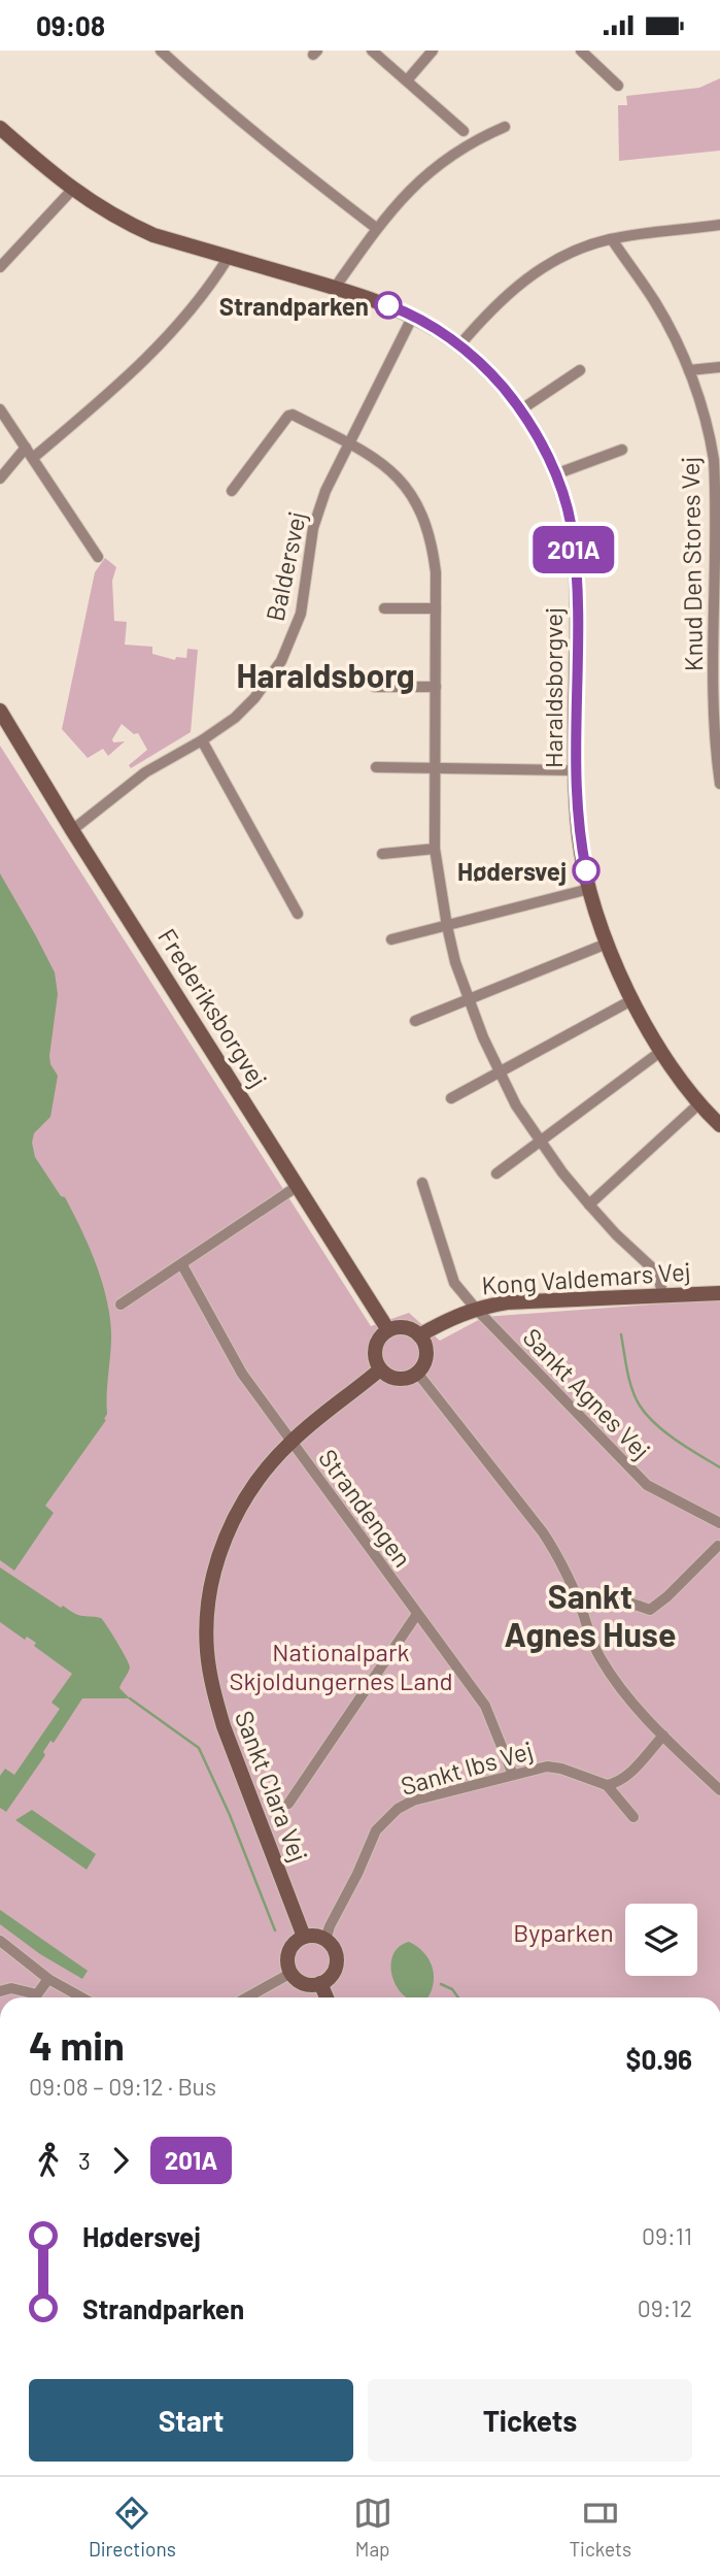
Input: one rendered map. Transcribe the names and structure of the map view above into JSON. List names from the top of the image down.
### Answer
{
  "streets": {
    "street": [
      "Knud Den Stores Vej",
      "Baldersvej",
      "Haraldsborgvej",
      "Frederiksborgvej",
      "Kong Valdemars Vej",
      "Sankt Agnes Vej",
      "Strandengen",
      "Sankt Ibs Vej",
      "Sankt Clara Vej"
    ]
  },
  "crossings": [
    ["Baldersvej", "Haraldsborgvej"],
    ["Baldersvej", "Frederiksborgvej"],
    ["Frederiksborgvej", "Kong Valdemars Vej"],
    ["Frederiksborgvej", "Sankt Clara Vej"],
    ["Kong Valdemars Vej", "Sankt Agnes Vej"],
    ["Kong Valdemars Vej", "Sankt Clara Vej"],
    ["Strandengen", "Sankt Ibs Vej"],
    ["Strandengen", "Sankt Clara Vej"],
    ["Sankt Ibs Vej", "Sankt Clara Vej"]
  ],
  "districts": ["Haraldsborg", "Sankt Agnes Huse"],
  "parks": ["Nationalpark Skjoldungernes Land", "Byparken"],
  "places": ["Strandparken", "Hødersvej"],
  "lines": ["bus line 201A"],
  "page": {
    "status": "09:08",
    "on_map": "201A",
    "heading": ["4 min", "09:08 – 09:12 · Bus", "$0.96"],
    "legs": ["3", "201A"],
    "list": [
      {
        "name": "Hødersvej",
        "value": "09:11"
      },
      {
        "name": "Strandparken",
        "value": "09:12"
      }
    ],
    "buttons": ["Start", "Tickets"],
    "tabs": ["Directions", "Map", "Tickets"]
  }
}
